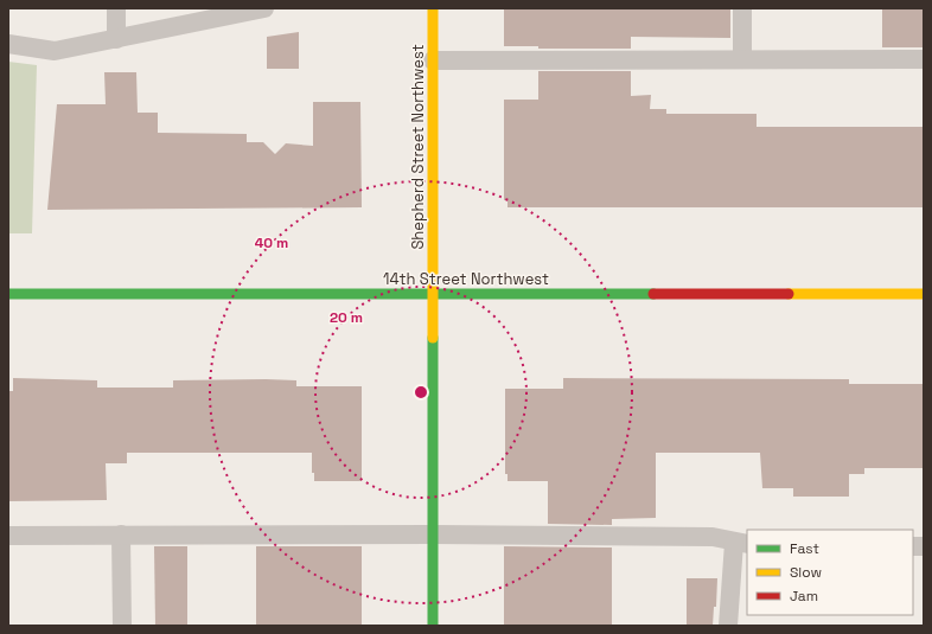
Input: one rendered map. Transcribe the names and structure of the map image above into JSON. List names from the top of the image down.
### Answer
{
  "streets": {
    "main road": ["Shepherd Street Northwest", "14th Street Northwest"]
  },
  "crossings": [
    ["Shepherd Street Northwest", "14th Street Northwest"]
  ],
  "legend": ["Fast", "Slow", "Jam"],
  "rings": ["40 m", "20 m"]
}
